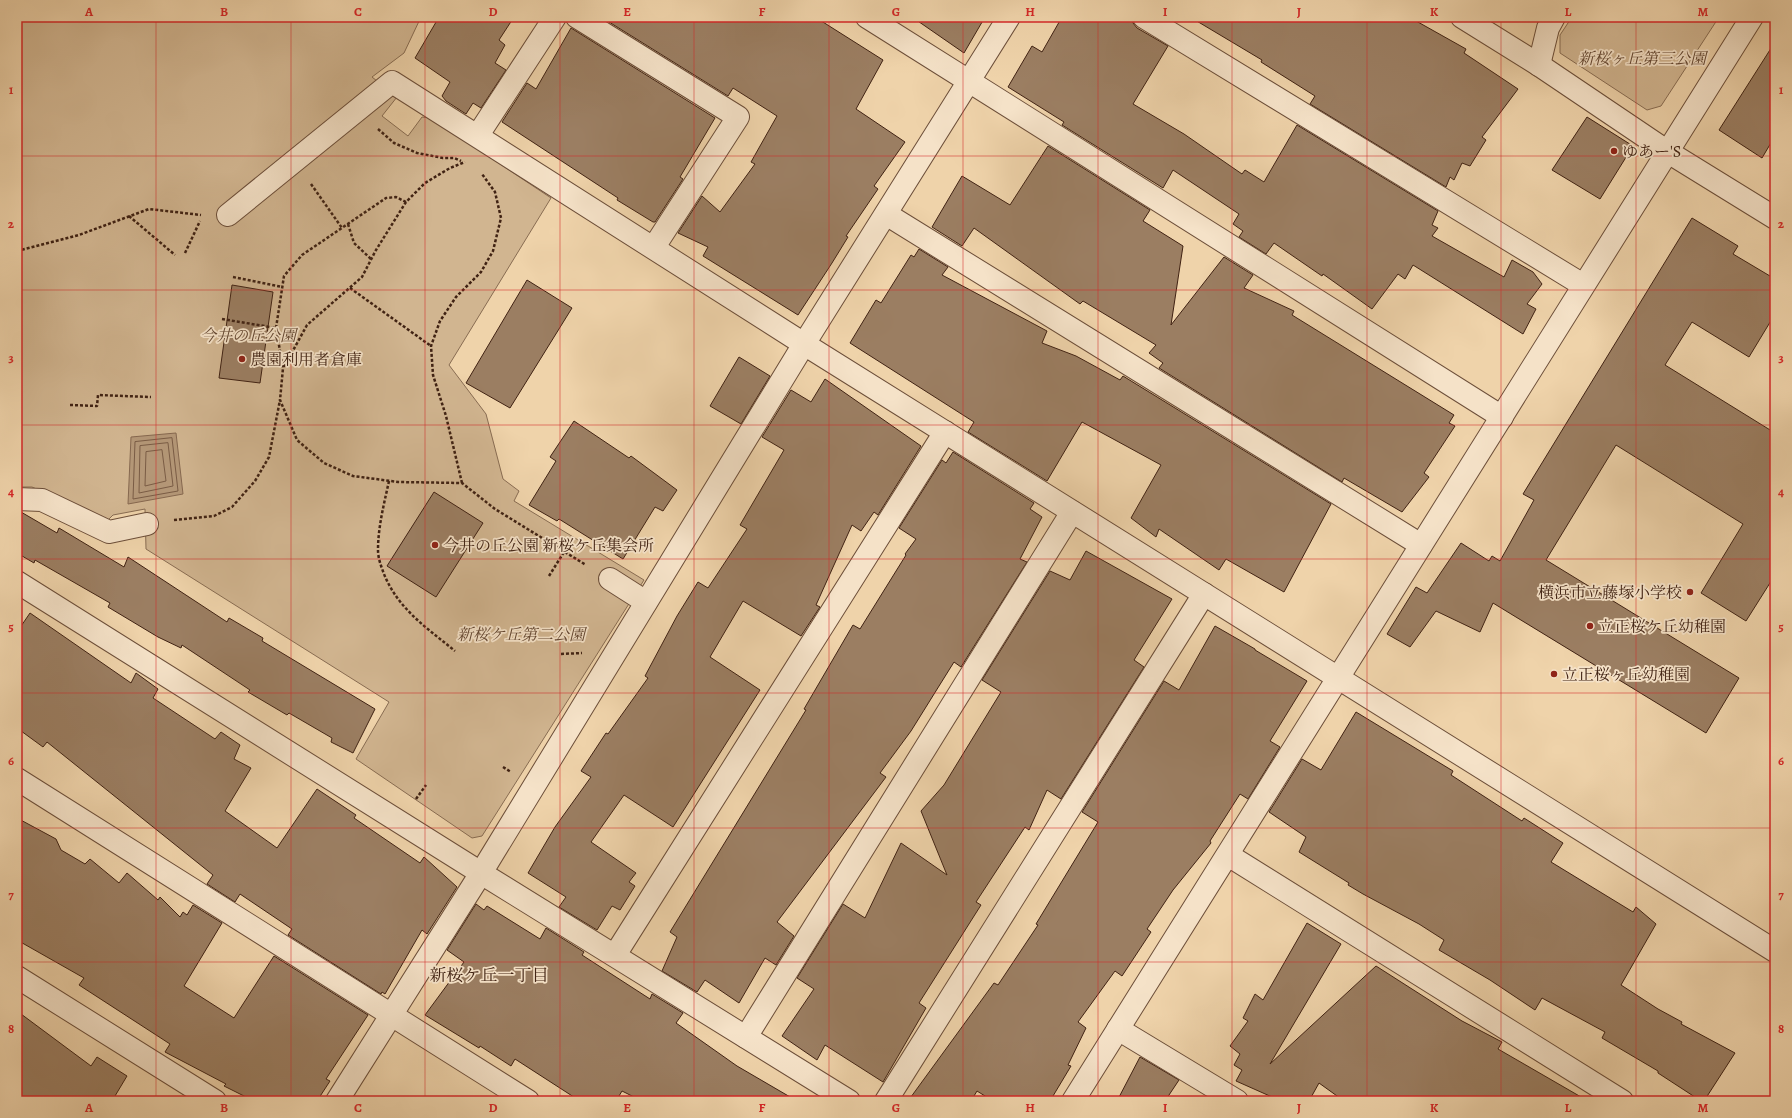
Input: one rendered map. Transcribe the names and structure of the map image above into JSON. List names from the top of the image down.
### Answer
{
  "districts": ["新桜ケ丘一丁目"],
  "parks": ["新桜ヶ丘第三公園", "今井の丘公園", "新桜ケ丘第二公園"],
  "places": [
    "ゆあー'S",
    "農園利用者倉庫",
    "今井の丘公園 新桜ケ丘集会所",
    "横浜市立藤塚小学校",
    "立正桜ケ丘幼稚園",
    "立正桜ヶ丘幼稚園"
  ],
  "grid": {
    "columns": [
      "A",
      "B",
      "C",
      "D",
      "E",
      "F",
      "G",
      "H",
      "I",
      "J",
      "K",
      "L",
      "M"
    ],
    "rows": [
      "1",
      "2",
      "3",
      "4",
      "5",
      "6",
      "7",
      "8"
    ]
  }
}
